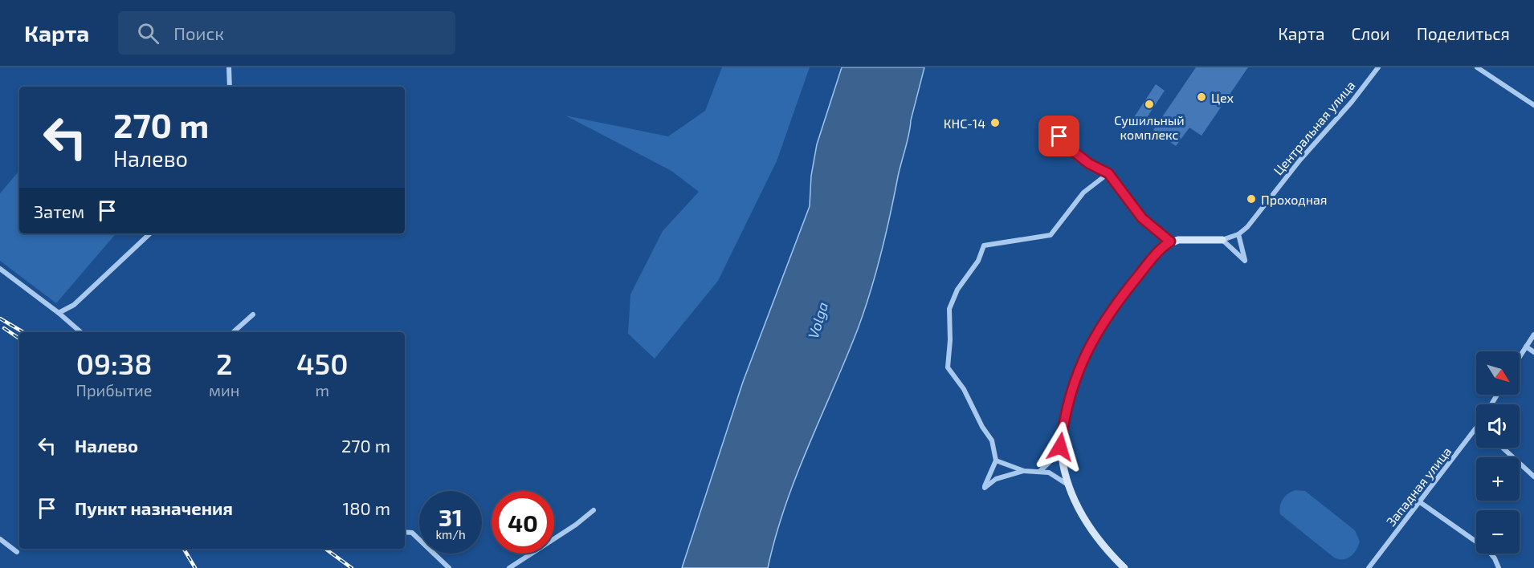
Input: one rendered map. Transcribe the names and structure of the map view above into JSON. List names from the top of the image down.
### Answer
{
  "streets": {
    "street": ["Центральная улица", "Западная улица"]
  },
  "water": ["Volga"],
  "places": [
    "Цех",
    "Сушильный комплекс",
    "КНС-14",
    "Проходная"
  ],
  "north": "bottom right",
  "page": {
    "header": "Карта",
    "search": "Поиск",
    "nav": ["Карта", "Слои", "Поделиться"],
    "turn": ["270 m", "Налево"],
    "then": "Затем",
    "eta": [
      "09:38",
      "Прибытие",
      "2",
      "мин",
      "450",
      "m"
    ],
    "map_buttons": ["+", "−"],
    "list": [
      {
        "name": "Налево",
        "value": "270 m"
      },
      {
        "name": "Пункт назначения",
        "value": "180 m"
      }
    ],
    "speed": "31 km/h",
    "limit": "40"
  }
}
